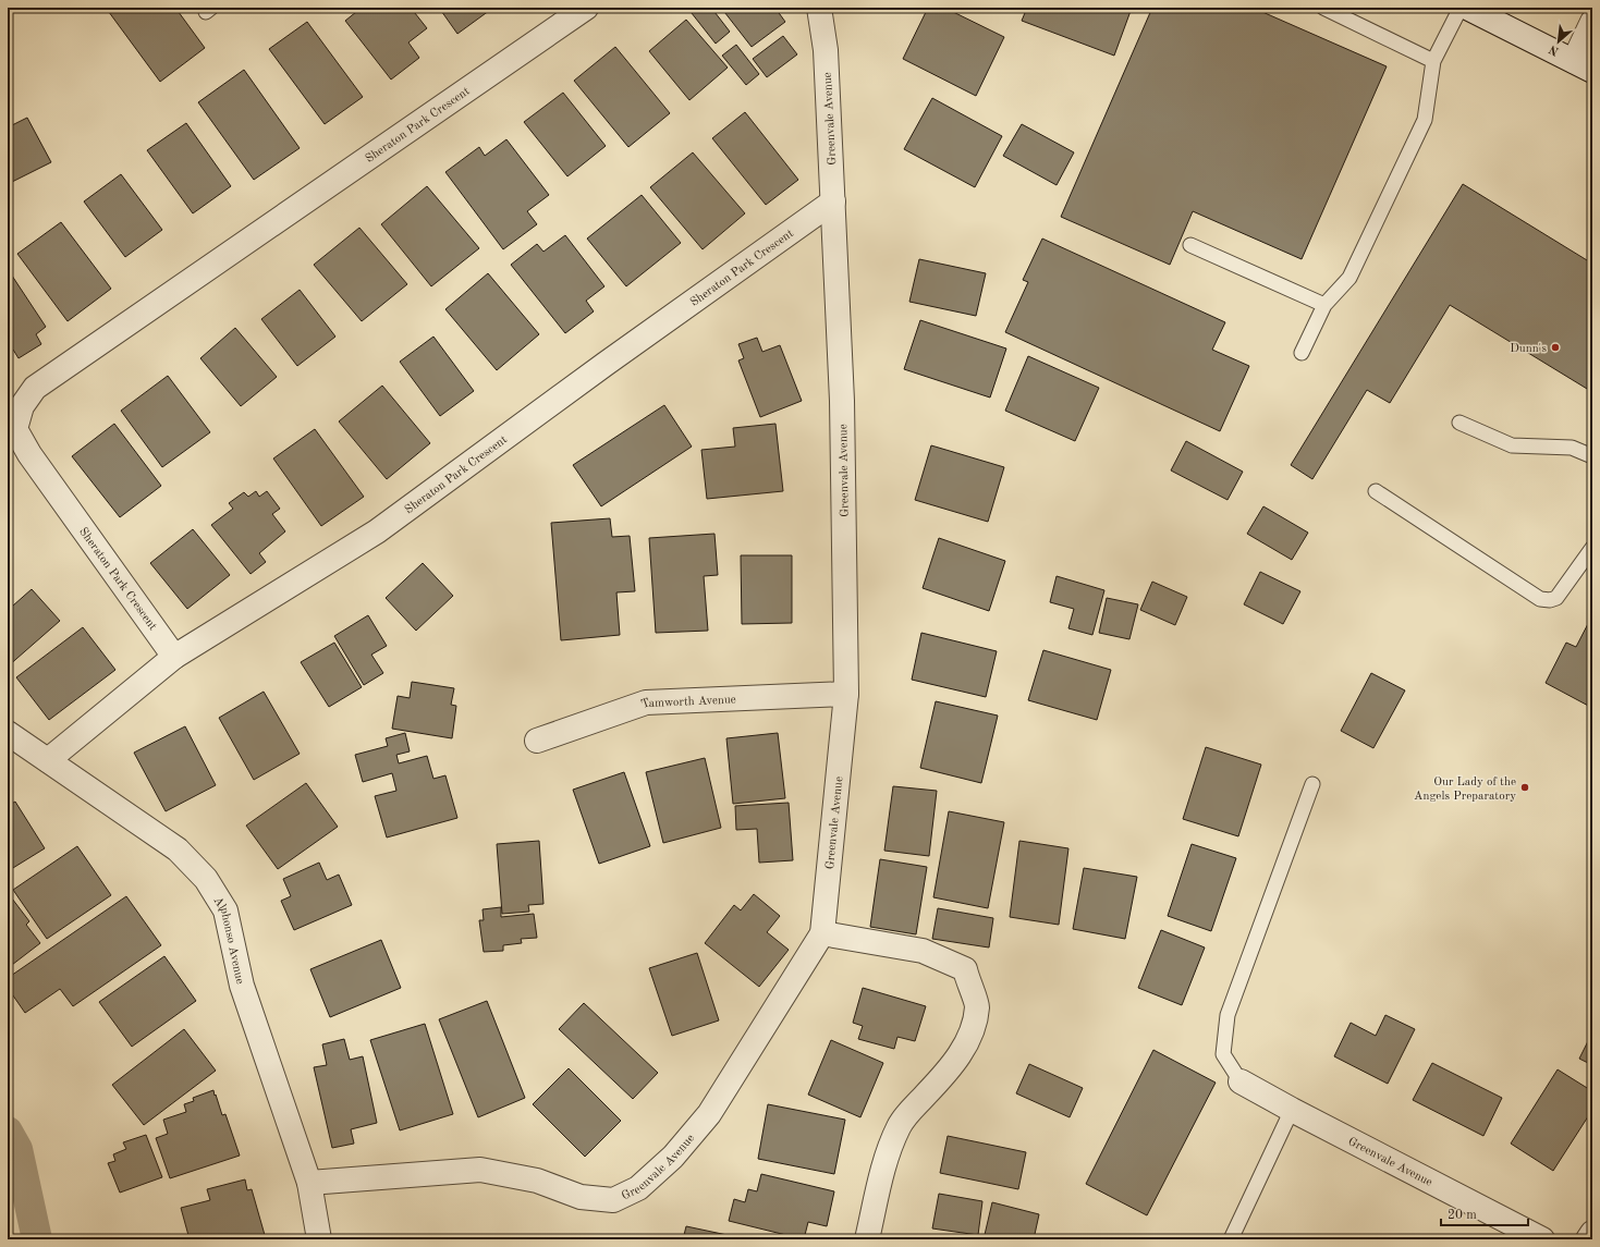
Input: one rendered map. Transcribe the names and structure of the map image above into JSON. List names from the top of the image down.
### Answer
{
  "streets": {
    "street": [
      "Greenvale Avenue",
      "Sheraton Park Crescent",
      "Tamworth Avenue",
      "Alphonso Avenue"
    ]
  },
  "crossings": [
    ["Greenvale Avenue", "Sheraton Park Crescent"],
    ["Greenvale Avenue", "Tamworth Avenue"],
    ["Greenvale Avenue", "Alphonso Avenue"]
  ],
  "places": ["Dunn's", "Our Lady of the Angels Preparatory"],
  "scale_bar": "20 m",
  "north": "bottom left"
}
